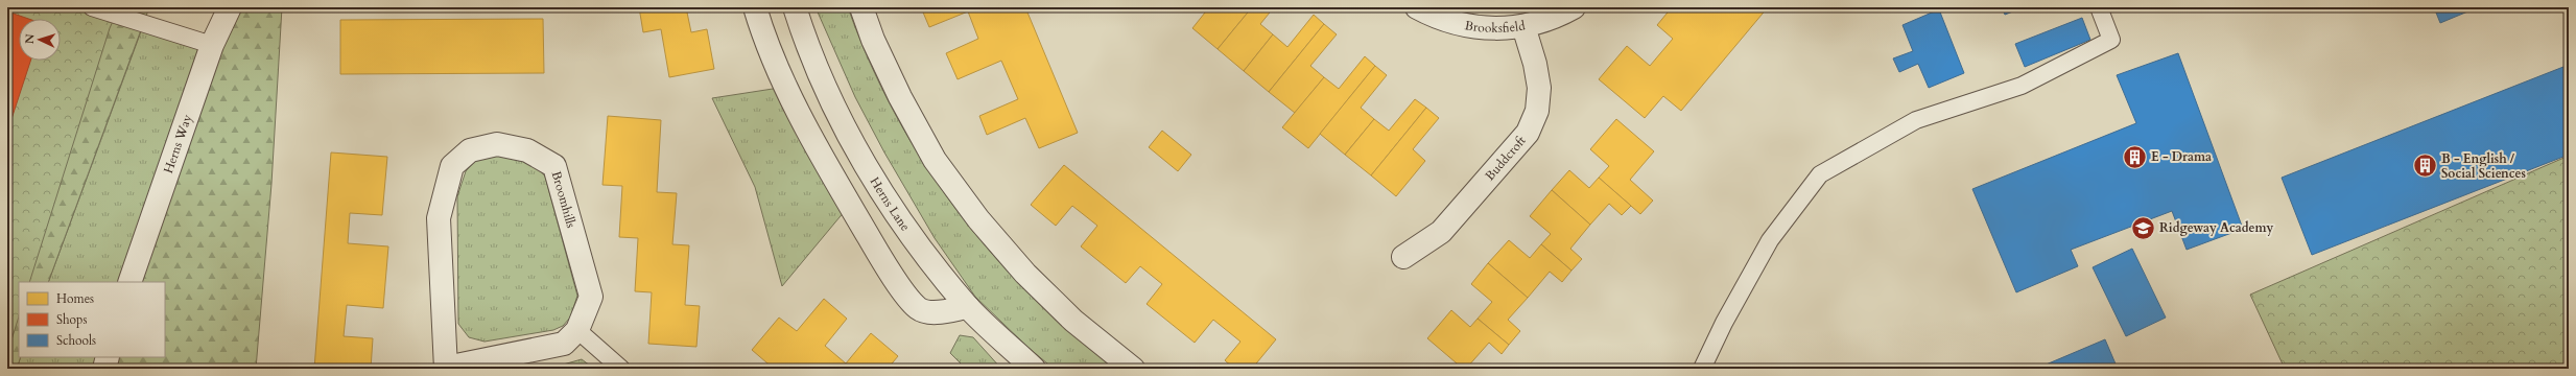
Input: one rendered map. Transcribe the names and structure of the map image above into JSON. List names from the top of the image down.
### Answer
{
  "streets": {
    "street": [
      "Brooksfield",
      "Herns Way",
      "Buddcroft",
      "Broomhills",
      "Herns Lane"
    ]
  },
  "crossings": [
    ["Brooksfield", "Buddcroft"]
  ],
  "places": {
    "building": ["E - Drama", "B - English / Social Sciences"],
    "school or university": ["Ridgeway Academy"]
  },
  "legend": ["Homes", "Shops", "Schools"],
  "north": "left"
}
